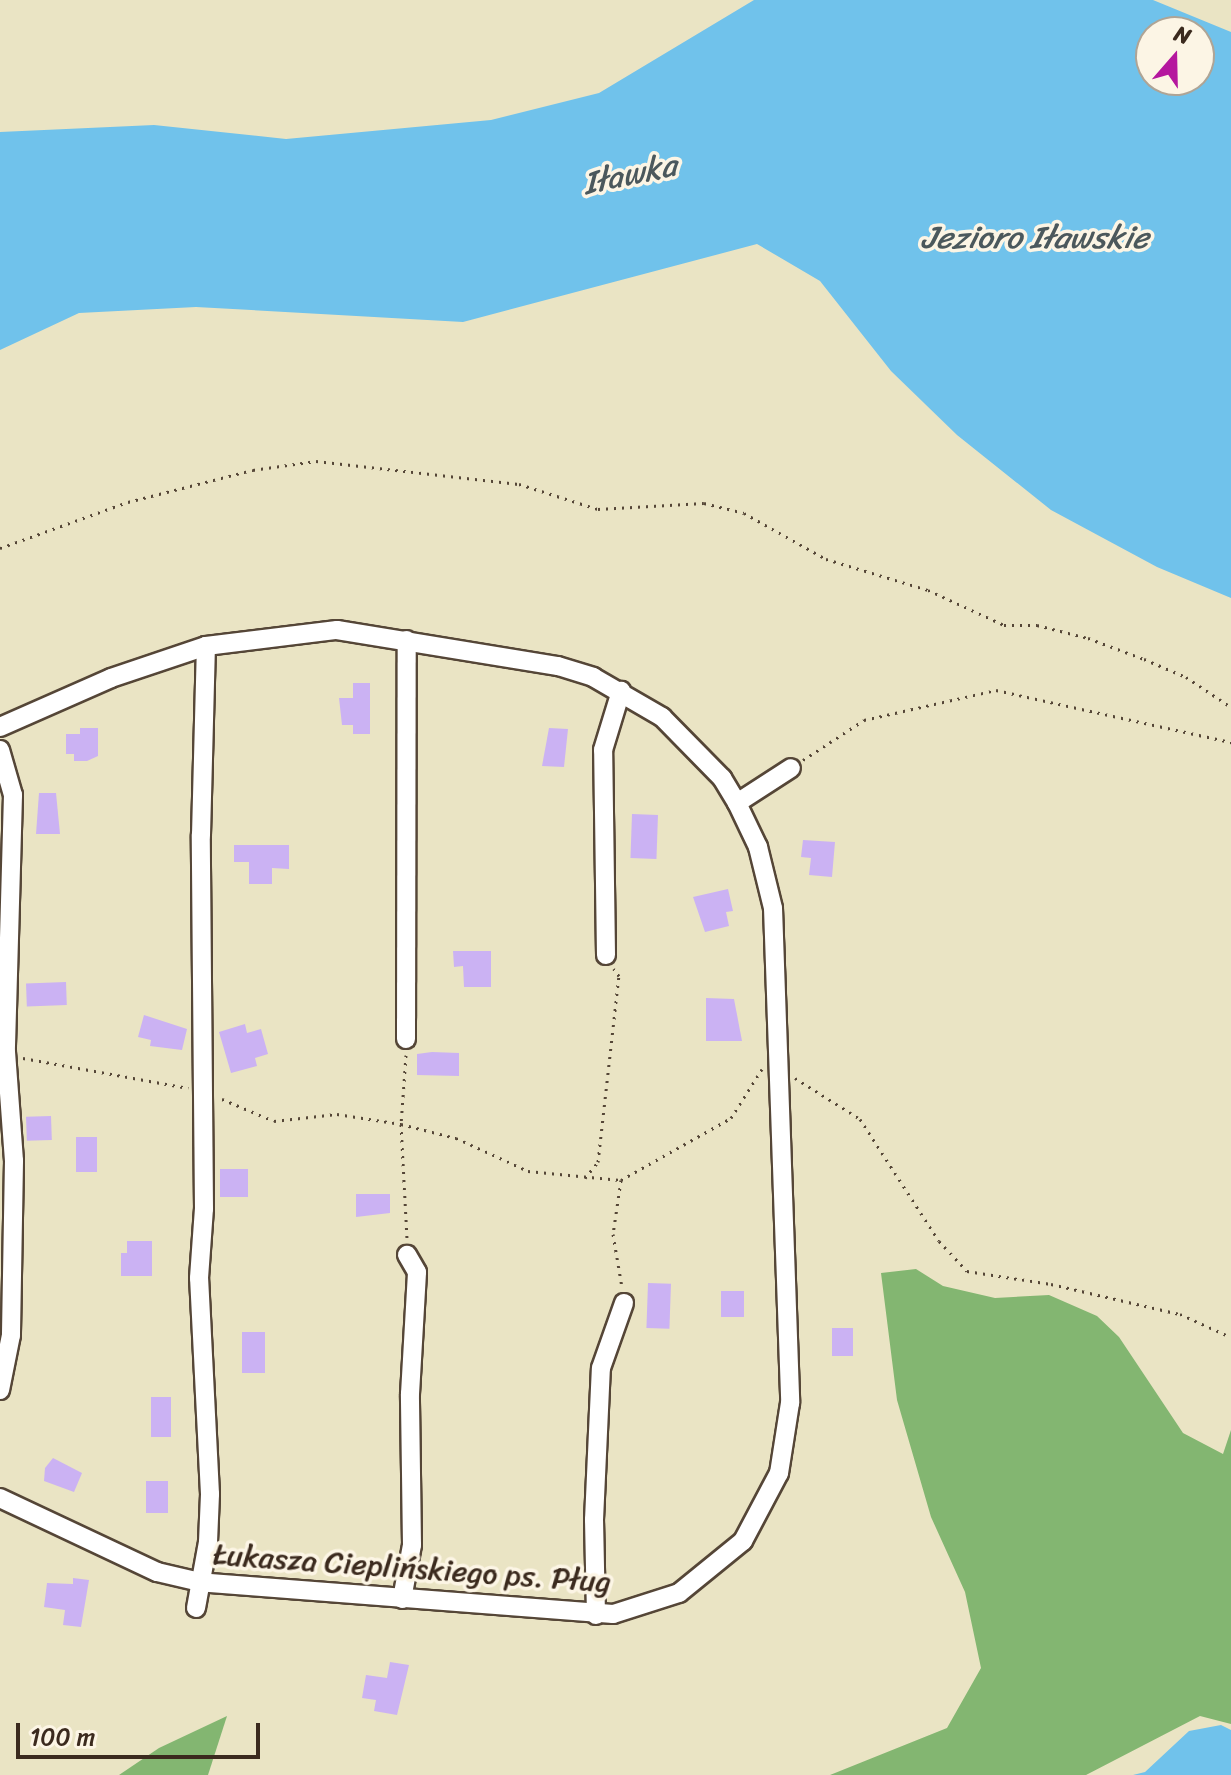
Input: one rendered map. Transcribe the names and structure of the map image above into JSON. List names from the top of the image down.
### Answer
{
  "streets": {
    "street": ["Łukasza Cieplińskiego ps. Pług"]
  },
  "water": ["Iławka", "Jezioro Iławskie"],
  "scale_bar": "100 m",
  "north": "top"
}
